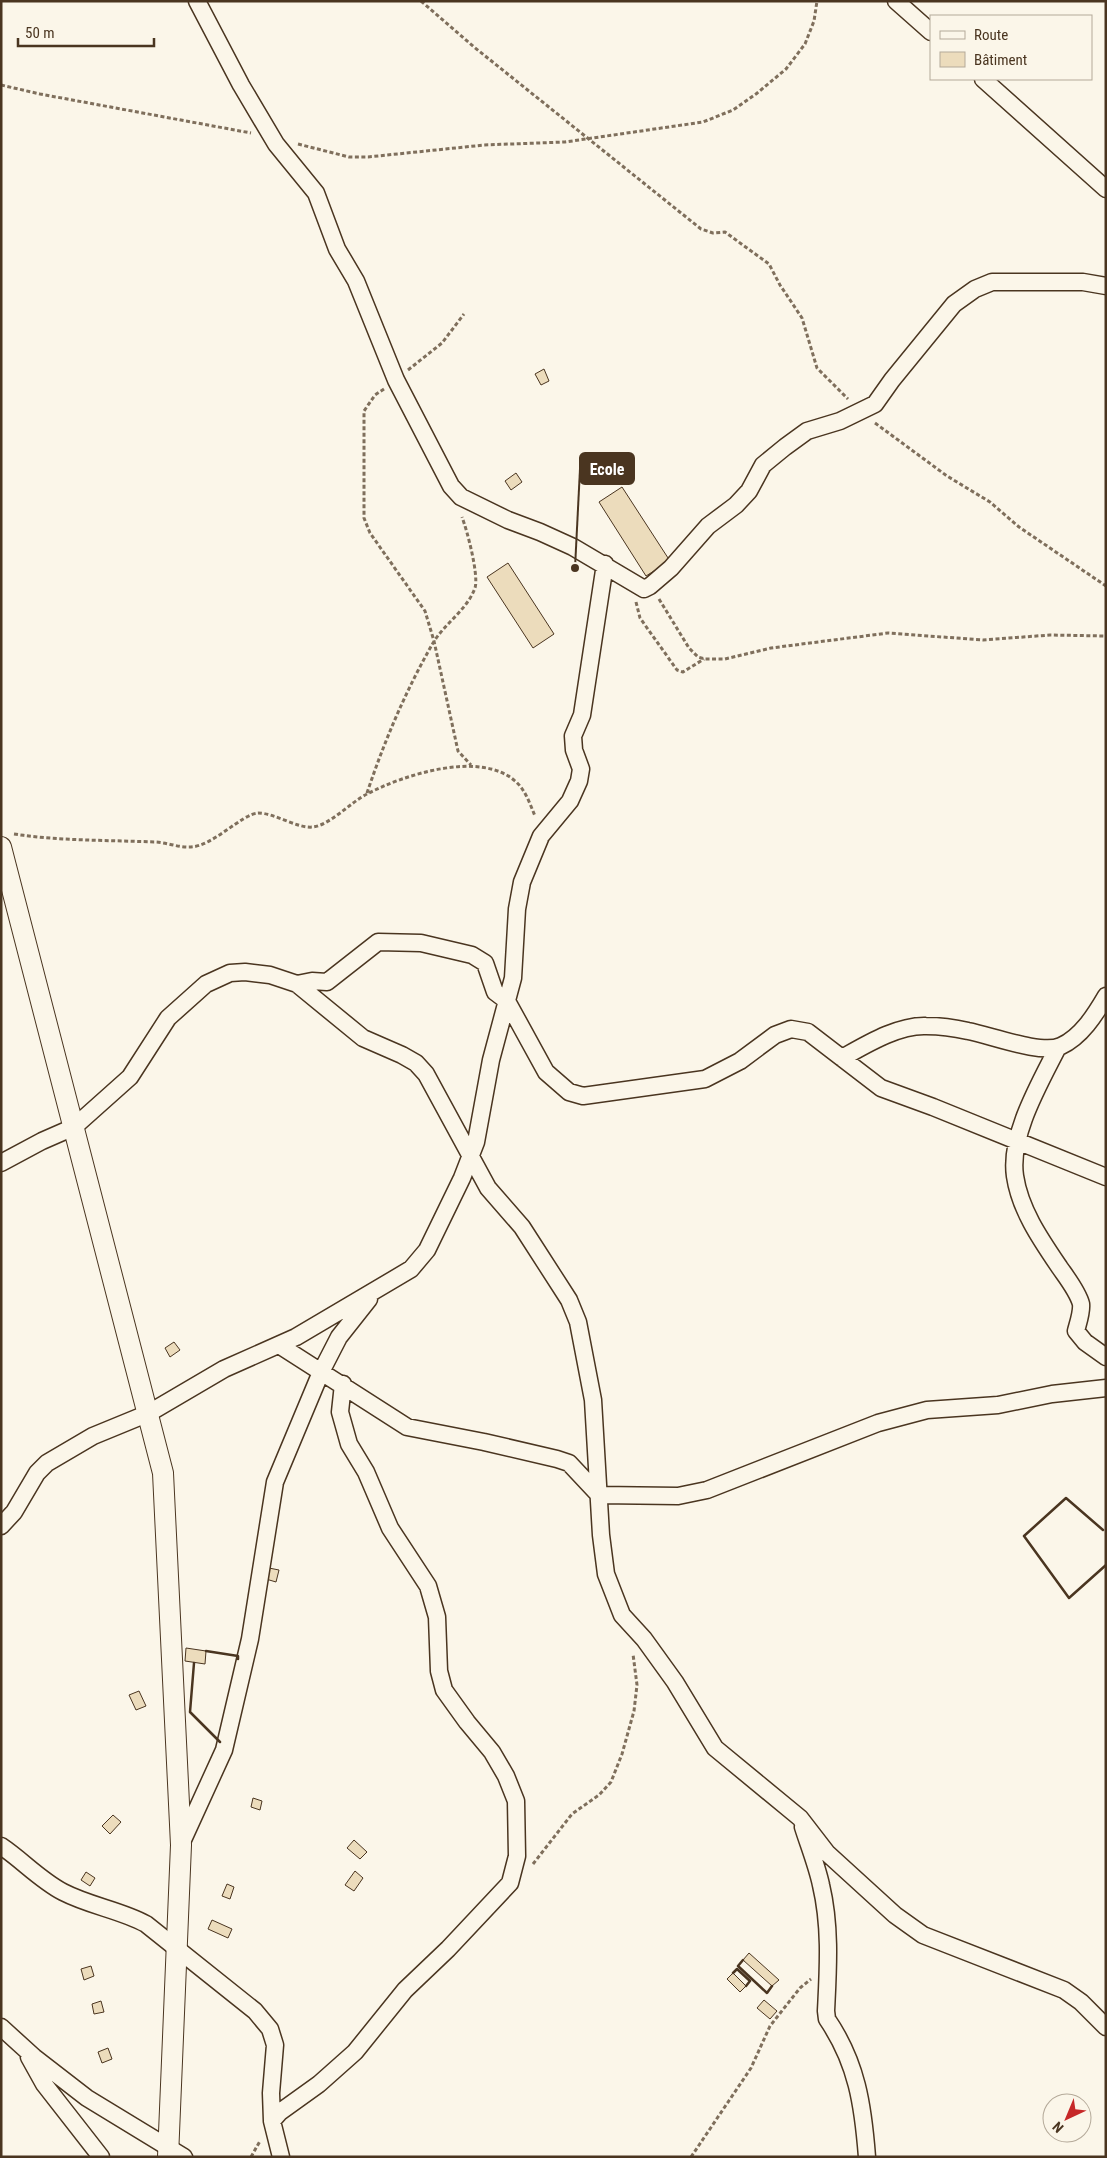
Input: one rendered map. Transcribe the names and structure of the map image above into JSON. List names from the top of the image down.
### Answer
{
  "places": ["Ecole"],
  "legend": ["Route", "Bâtiment"],
  "scale_bar": "50 m",
  "north": "bottom left"
}
